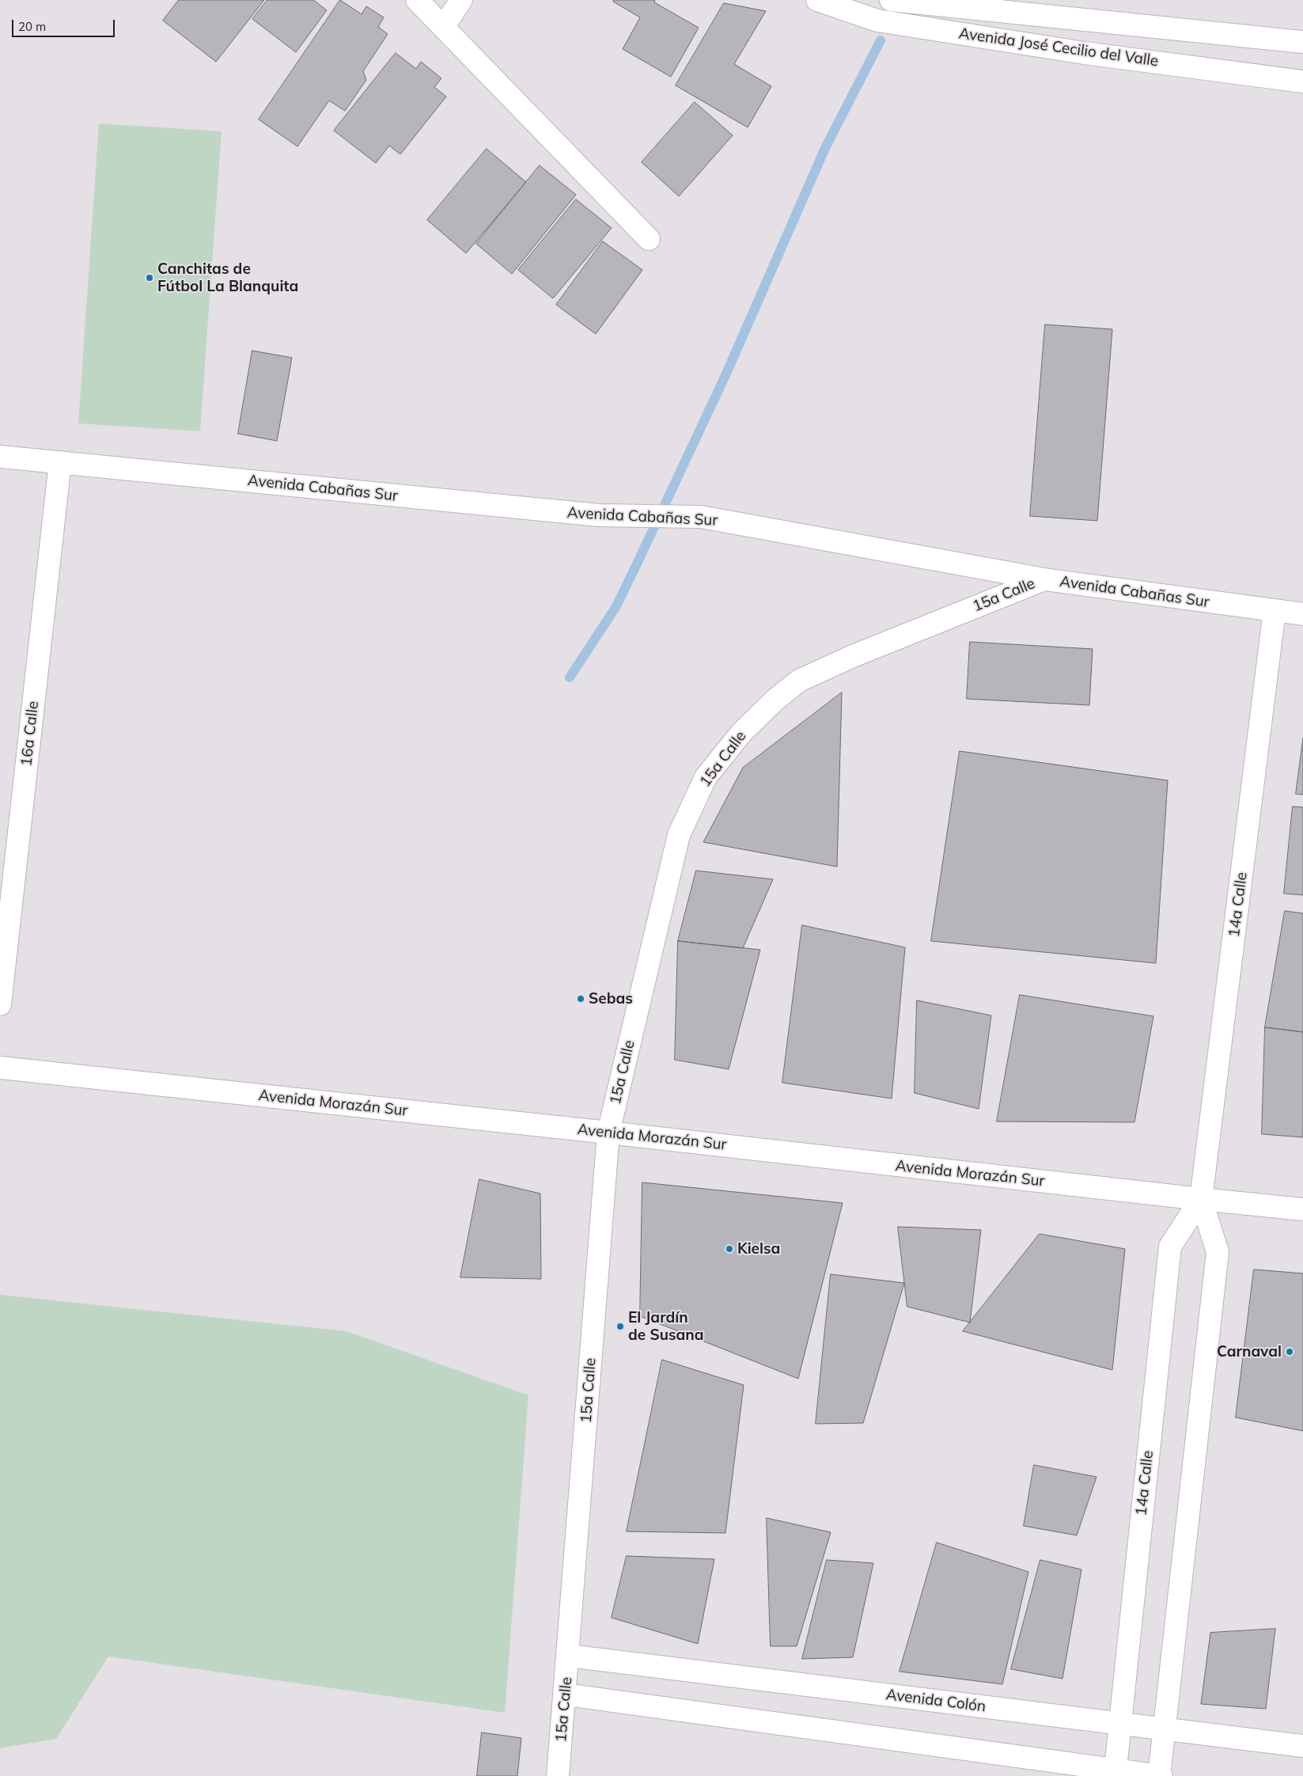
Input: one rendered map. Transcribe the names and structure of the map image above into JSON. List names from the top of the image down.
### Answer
{
  "streets": {
    "street": [
      "Avenida José Cecilio del Valle",
      "Avenida Cabañas Sur",
      "15a Calle",
      "16a Calle",
      "14a Calle",
      "Avenida Morazán Sur",
      "Avenida Colón"
    ]
  },
  "crossings": [
    ["Avenida Cabañas Sur", "15a Calle"],
    ["Avenida Cabañas Sur", "16a Calle"],
    ["Avenida Cabañas Sur", "14a Calle"],
    ["15a Calle", "Avenida Morazán Sur"],
    ["15a Calle", "Avenida Colón"],
    ["14a Calle", "Avenida Morazán Sur"],
    ["14a Calle", "Avenida Colón"]
  ],
  "places": [
    "Canchitas de Fútbol La Blanquita",
    "Sebas",
    "Kielsa",
    "El Jardín de Susana",
    "Carnaval"
  ],
  "scale_bar": "20 m"
}
